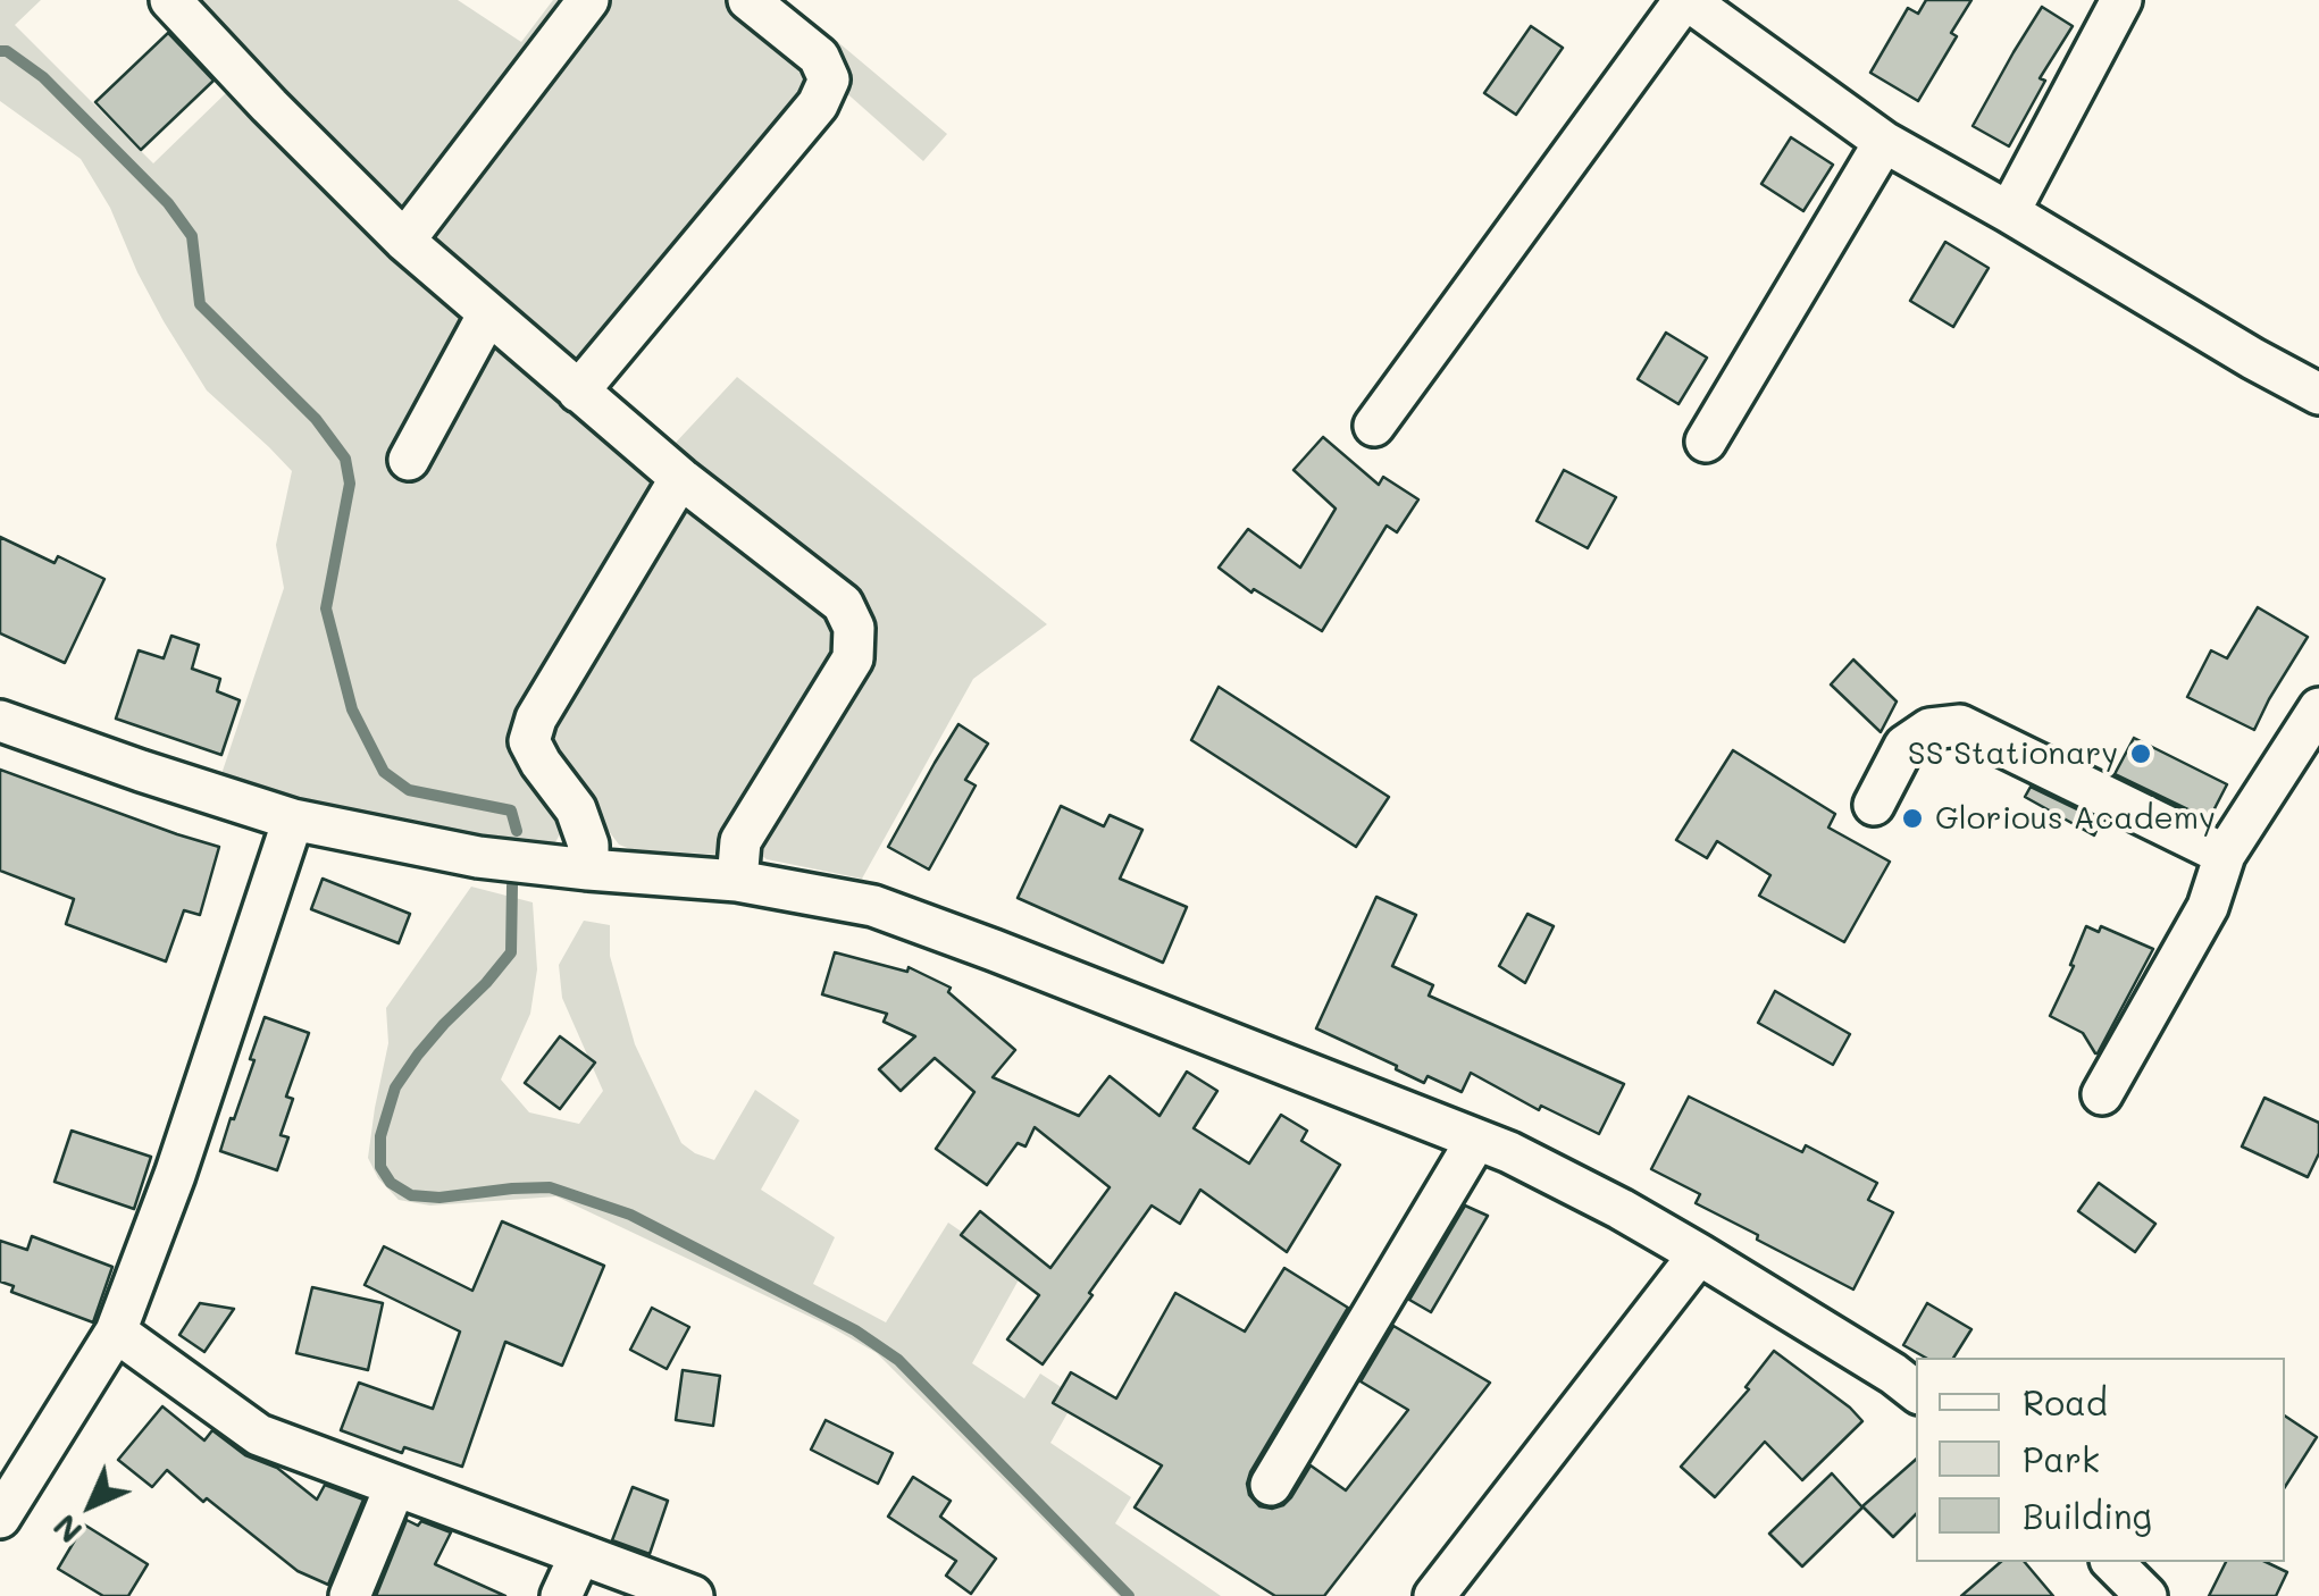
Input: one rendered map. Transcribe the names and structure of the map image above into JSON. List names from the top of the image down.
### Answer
{
  "places": ["SS Stationary", "Glorious Academy"],
  "legend": ["Road", "Park", "Building"],
  "north": "bottom left"
}
